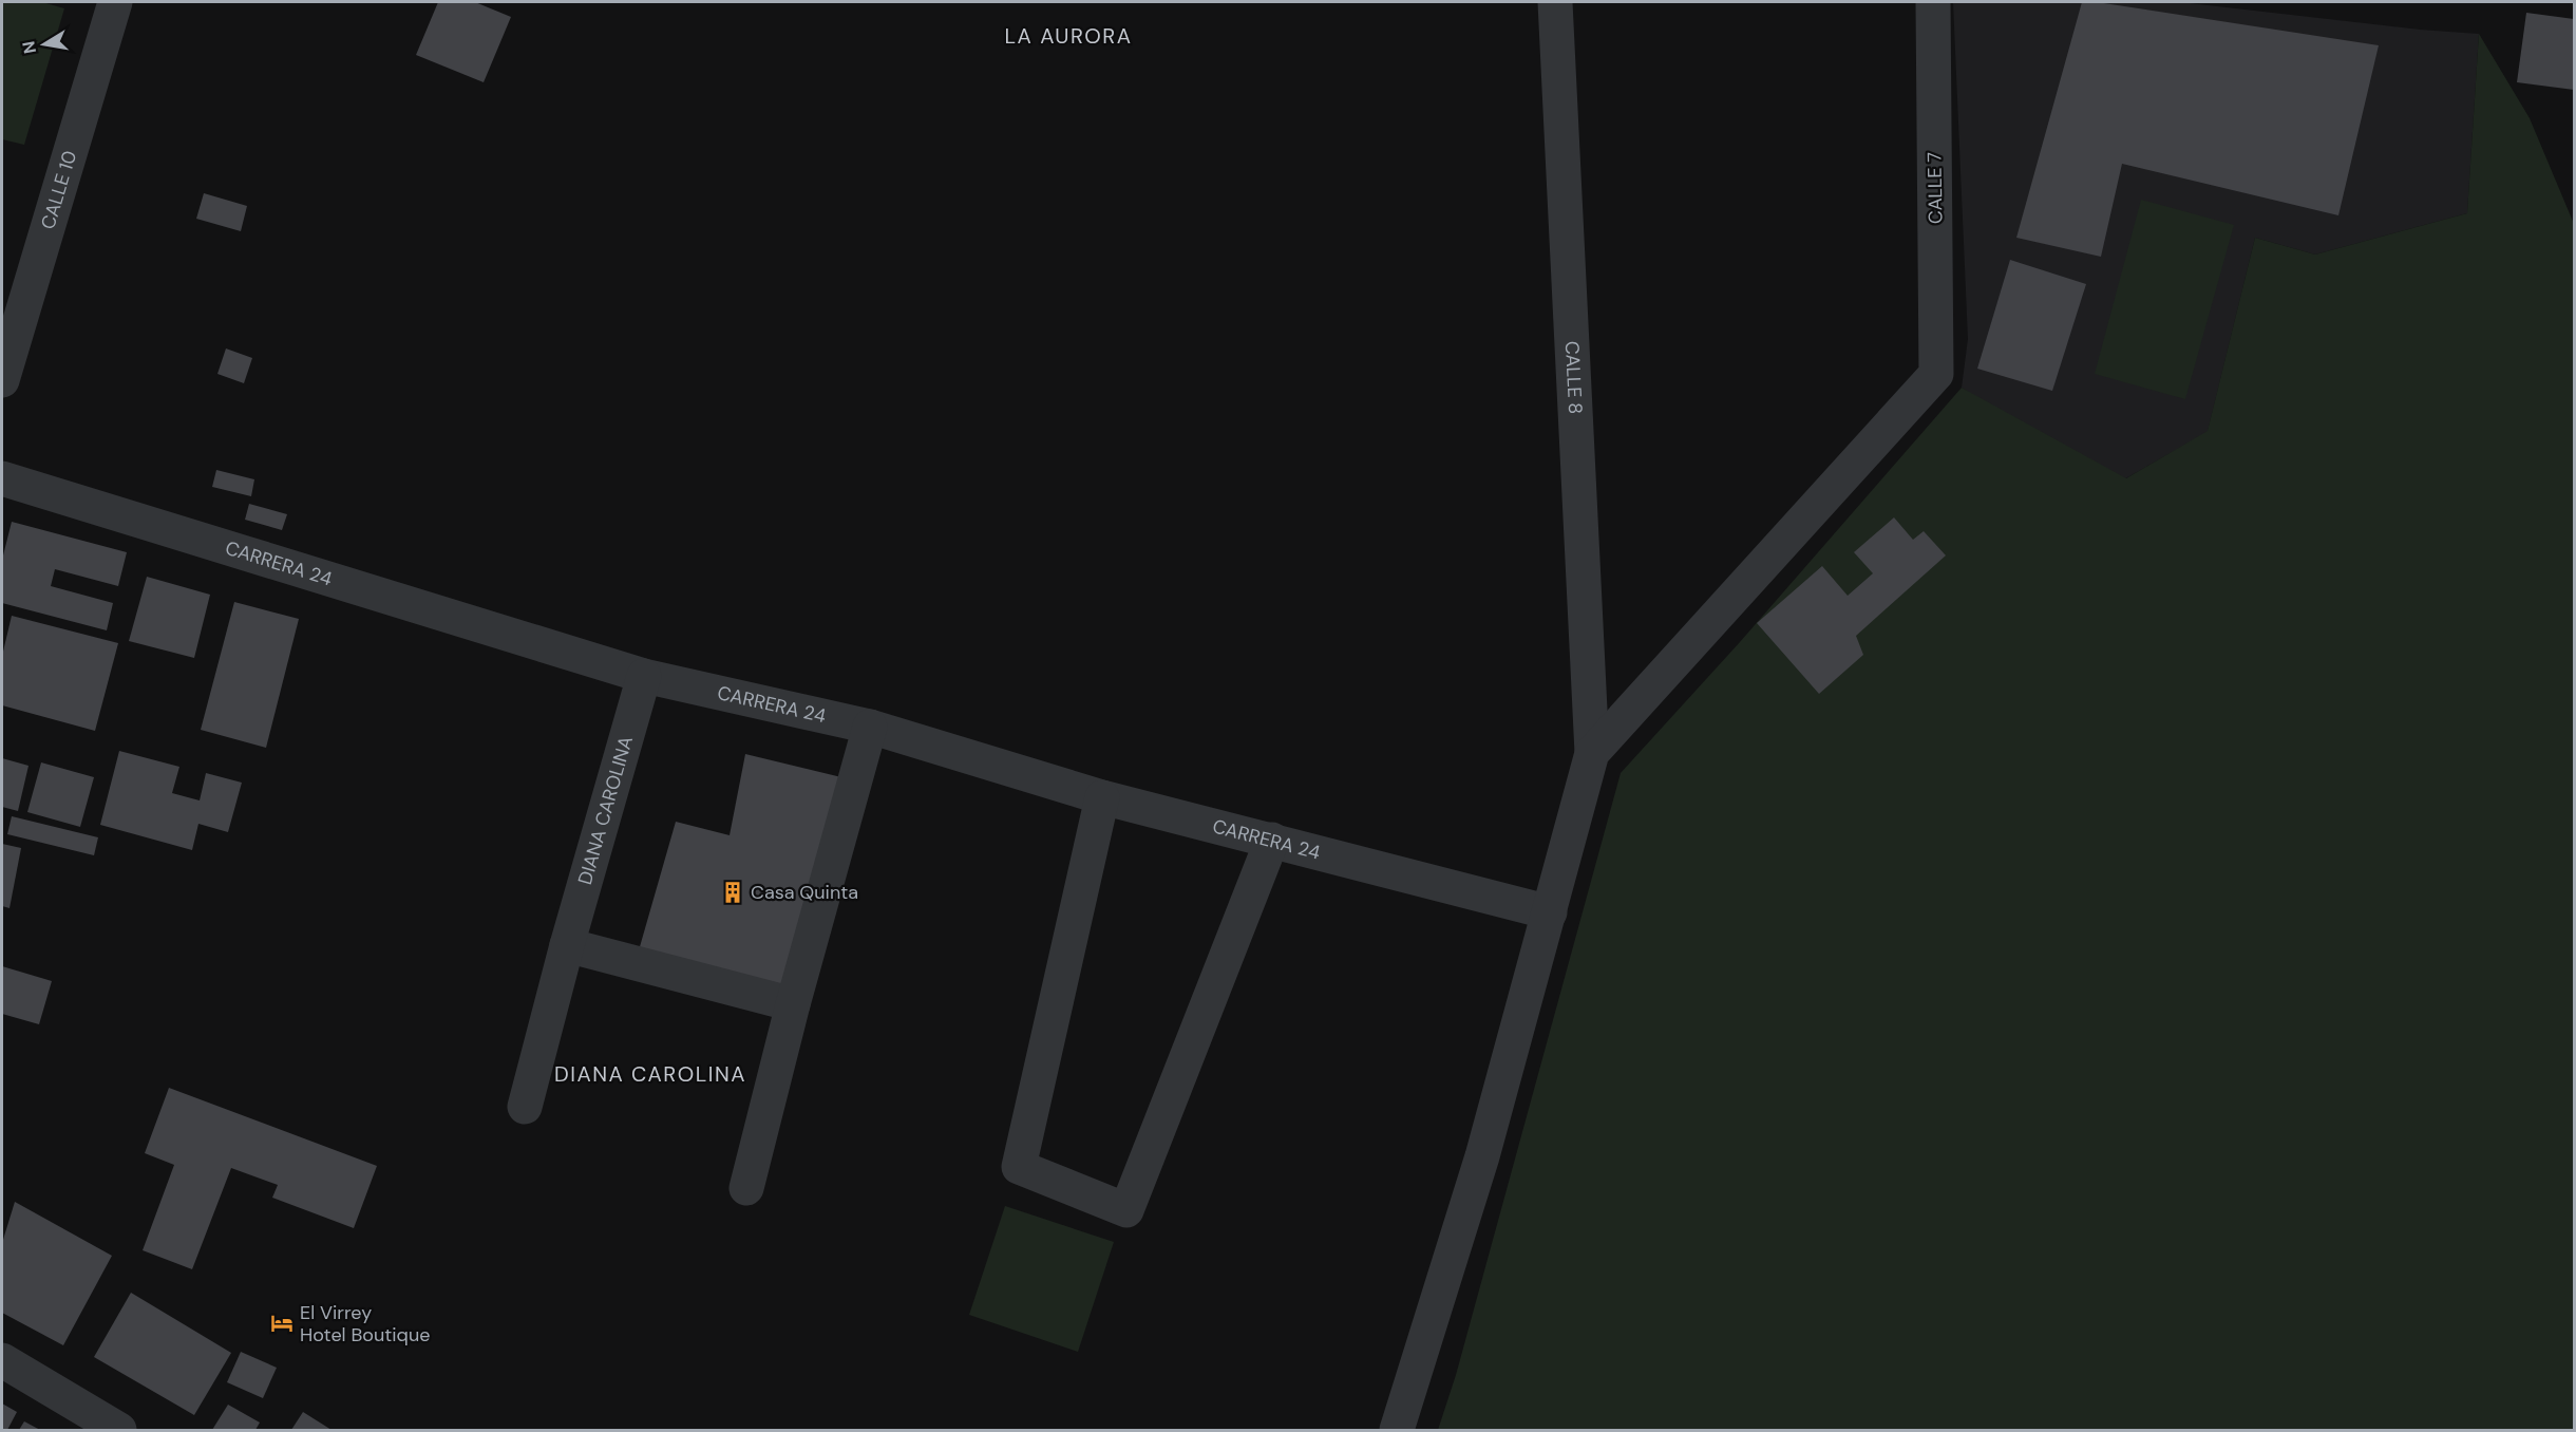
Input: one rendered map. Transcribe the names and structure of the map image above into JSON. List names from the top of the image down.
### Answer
{
  "streets": {
    "street": [
      "CALLE 7",
      "CALLE 10",
      "CALLE 8",
      "CARRERA 24",
      "DIANA CAROLINA"
    ]
  },
  "crossings": [
    ["CALLE 7", "CALLE 8"],
    ["CARRERA 24", "DIANA CAROLINA"]
  ],
  "districts": ["LA AURORA", "DIANA CAROLINA"],
  "places": {
    "building": ["Casa Quinta"],
    "hotel": ["El Virrey Hotel Boutique"]
  },
  "north": "left"
}
